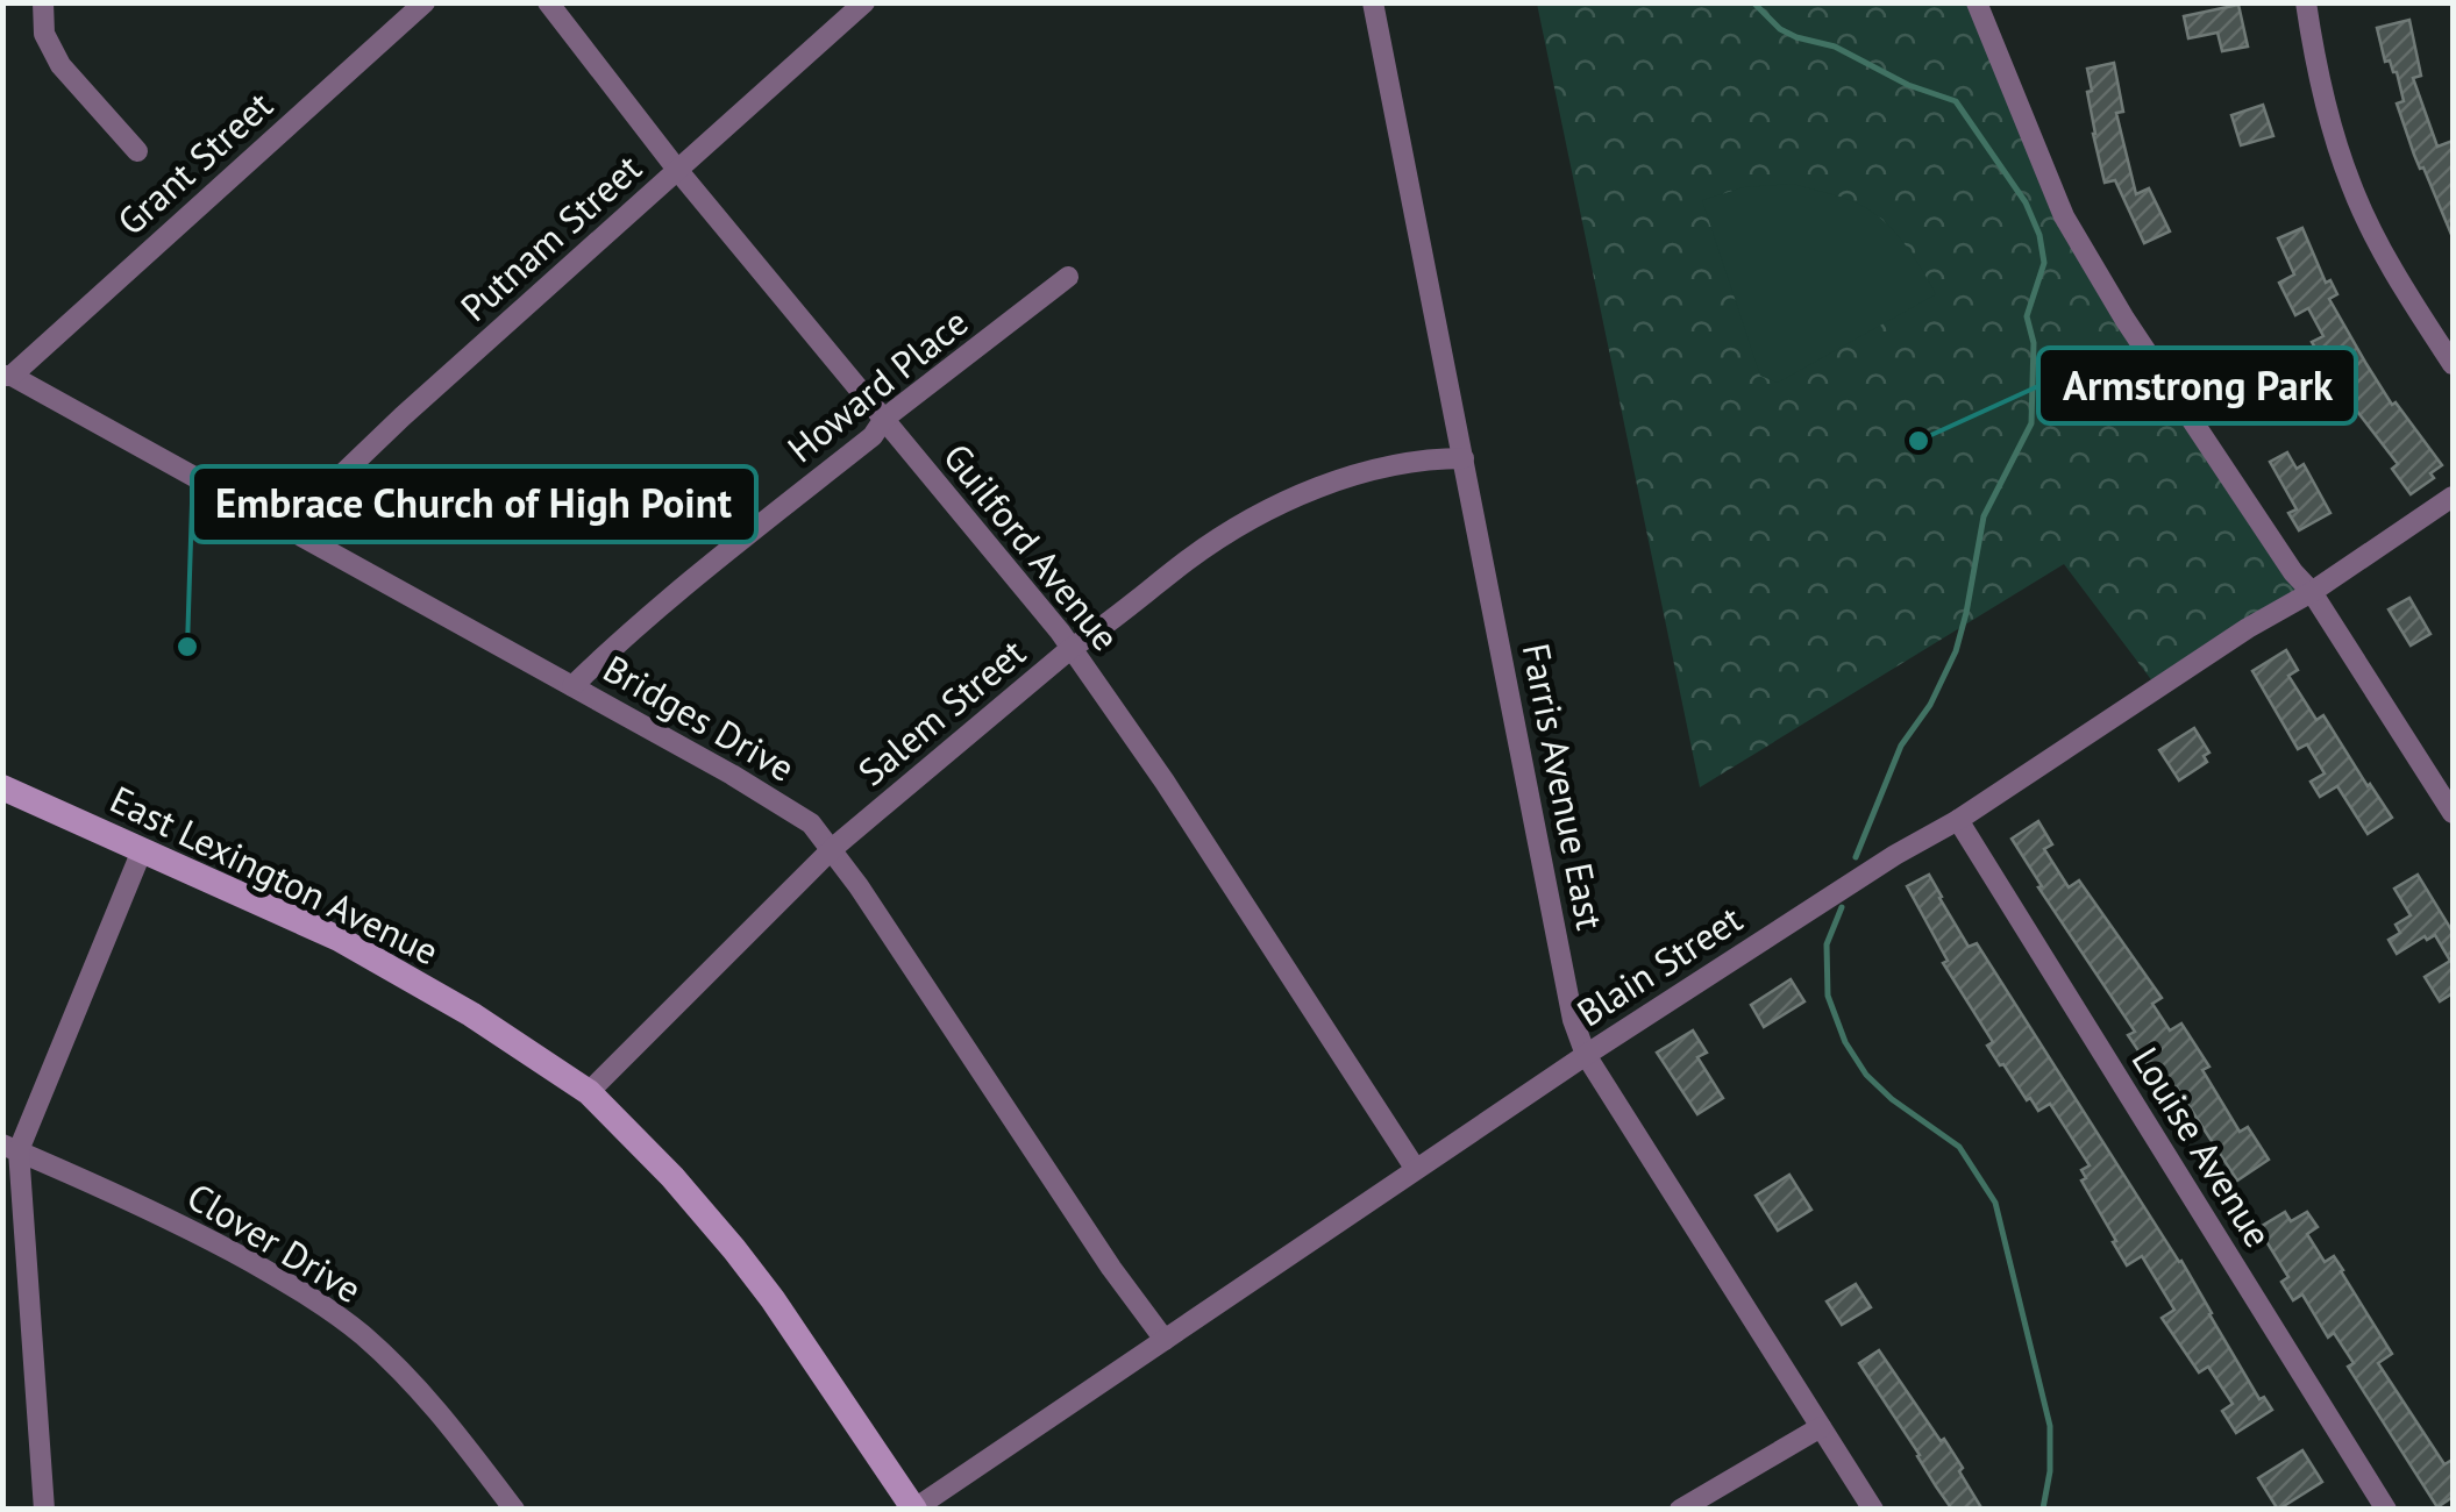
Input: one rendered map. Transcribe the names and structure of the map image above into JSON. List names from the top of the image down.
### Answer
{
  "streets": {
    "main road": ["East Lexington Avenue"],
    "street": [
      "Grant Street",
      "Putnam Street",
      "Howard Place",
      "Guilford Avenue",
      "Salem Street",
      "Bridges Drive",
      "Farris Avenue East",
      "Blain Street",
      "Louise Avenue",
      "Clover Drive"
    ]
  },
  "crossings": [
    ["Grant Street", "Bridges Drive"],
    ["Putnam Street", "Guilford Avenue"],
    ["Putnam Street", "Bridges Drive"],
    ["Howard Place", "Guilford Avenue"],
    ["Howard Place", "Bridges Drive"],
    ["Guilford Avenue", "Salem Street"],
    ["Guilford Avenue", "Blain Street"],
    ["Salem Street", "Bridges Drive"],
    ["Salem Street", "Farris Avenue East"],
    ["Salem Street", "East Lexington Avenue"],
    ["Bridges Drive", "Blain Street"],
    ["Farris Avenue East", "Blain Street"],
    ["East Lexington Avenue", "Blain Street"],
    ["Blain Street", "Louise Avenue"]
  ],
  "places": ["Armstrong Park", "Embrace Church of High Point"]
}
